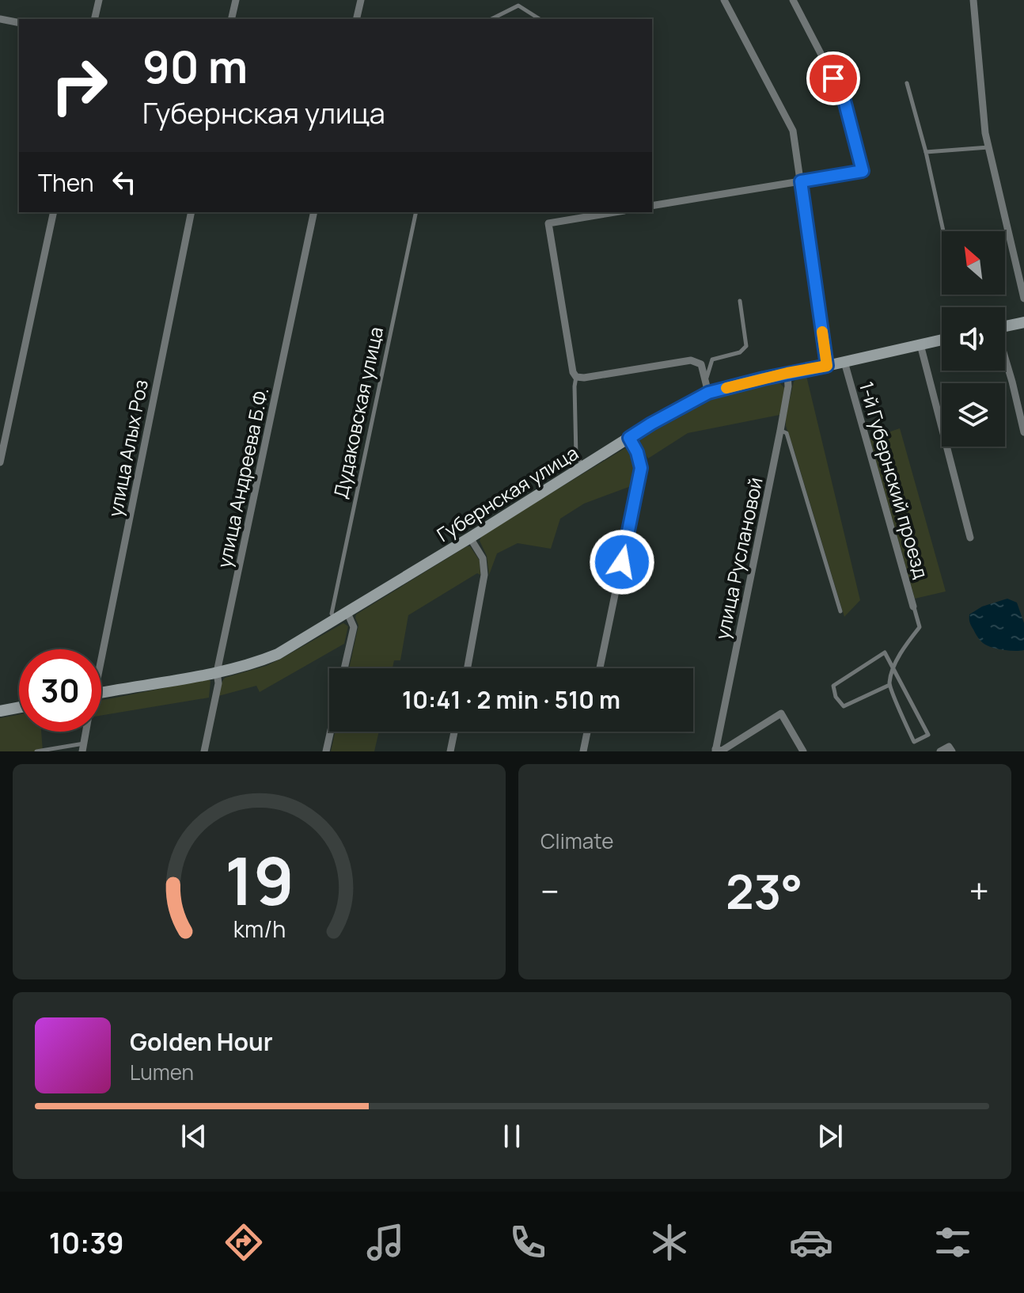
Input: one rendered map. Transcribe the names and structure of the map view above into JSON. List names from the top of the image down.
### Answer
{
  "streets": {
    "street": [
      "улица Алых Роз",
      "улица Андреева Б.Ф.",
      "1-й Губернский проезд",
      "Губернская улица",
      "улица Руслановой"
    ],
    "lane": ["Дудаковская улица"]
  },
  "crossings": [
    ["Дудаковская улица", "Губернская улица"],
    ["улица Андреева Б.Ф.", "Губернская улица"],
    ["1-й Губернский проезд", "Губернская улица"],
    ["Губернская улица", "улица Руслановой"]
  ],
  "north": "top left",
  "page": {
    "turn": ["90 m", "Губернская улица"],
    "then": "Then",
    "limit": "30",
    "trip": "10:41 · 2 min · 510 m",
    "tile": "Climate",
    "heat": ["−", "23°", "+"],
    "song": ["Golden Hour", "Lumen"],
    "tabs": "10:39",
    "gauge": ["19", "km/h"]
  }
}
